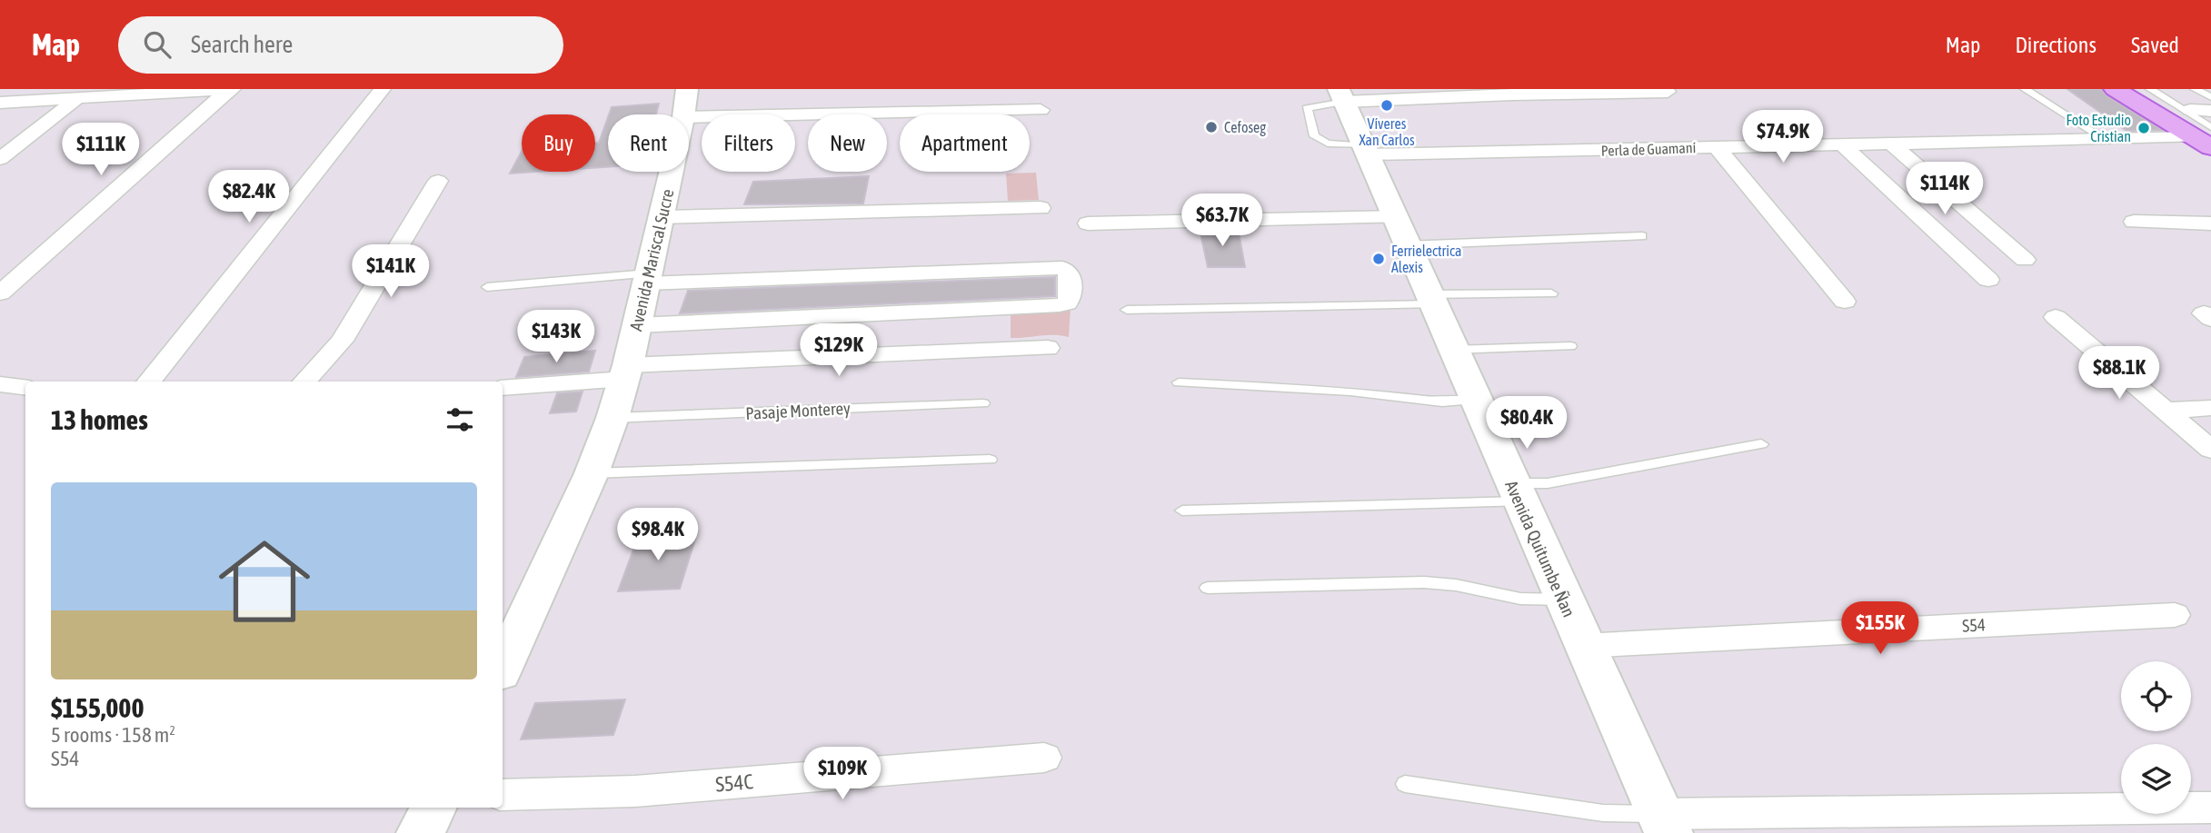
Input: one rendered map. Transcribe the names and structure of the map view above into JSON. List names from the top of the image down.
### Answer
{
  "streets": {
    "street": [
      "Perla de Guamaní",
      "Avenida Mariscal Sucre",
      "Avenida Quitumbe Ñan",
      "S54",
      "S54C"
    ],
    "lane": ["Pasaje Monterey"]
  },
  "crossings": [
    ["Perla de Guamaní", "Avenida Quitumbe Ñan"],
    ["Avenida Mariscal Sucre", "Pasaje Monterey"],
    ["Avenida Quitumbe Ñan", "S54"]
  ],
  "places": [
    "Víveres Xan Carlos",
    "Cefoseg",
    "Foto Estudio Cristian",
    "Ferrielectrica Alexis"
  ],
  "page": {
    "header": "Map",
    "search": "Search here",
    "nav": ["Map", "Directions", "Saved"],
    "price": [
      "$74.9K",
      "$111K",
      "$114K",
      "$82.4K",
      "$63.7K",
      "$141K",
      "$143K",
      "$129K",
      "$88.1K",
      "$80.4K",
      "$98.4K",
      "$155K",
      "$109K"
    ],
    "chip": [
      "Buy",
      "Rent",
      "Filters",
      "New",
      "Apartment"
    ],
    "heading": "13 homes",
    "list": [
      {
        "name": "$155,000",
        "note": "5 rooms · 158 m² · S54"
      }
    ]
  }
}
